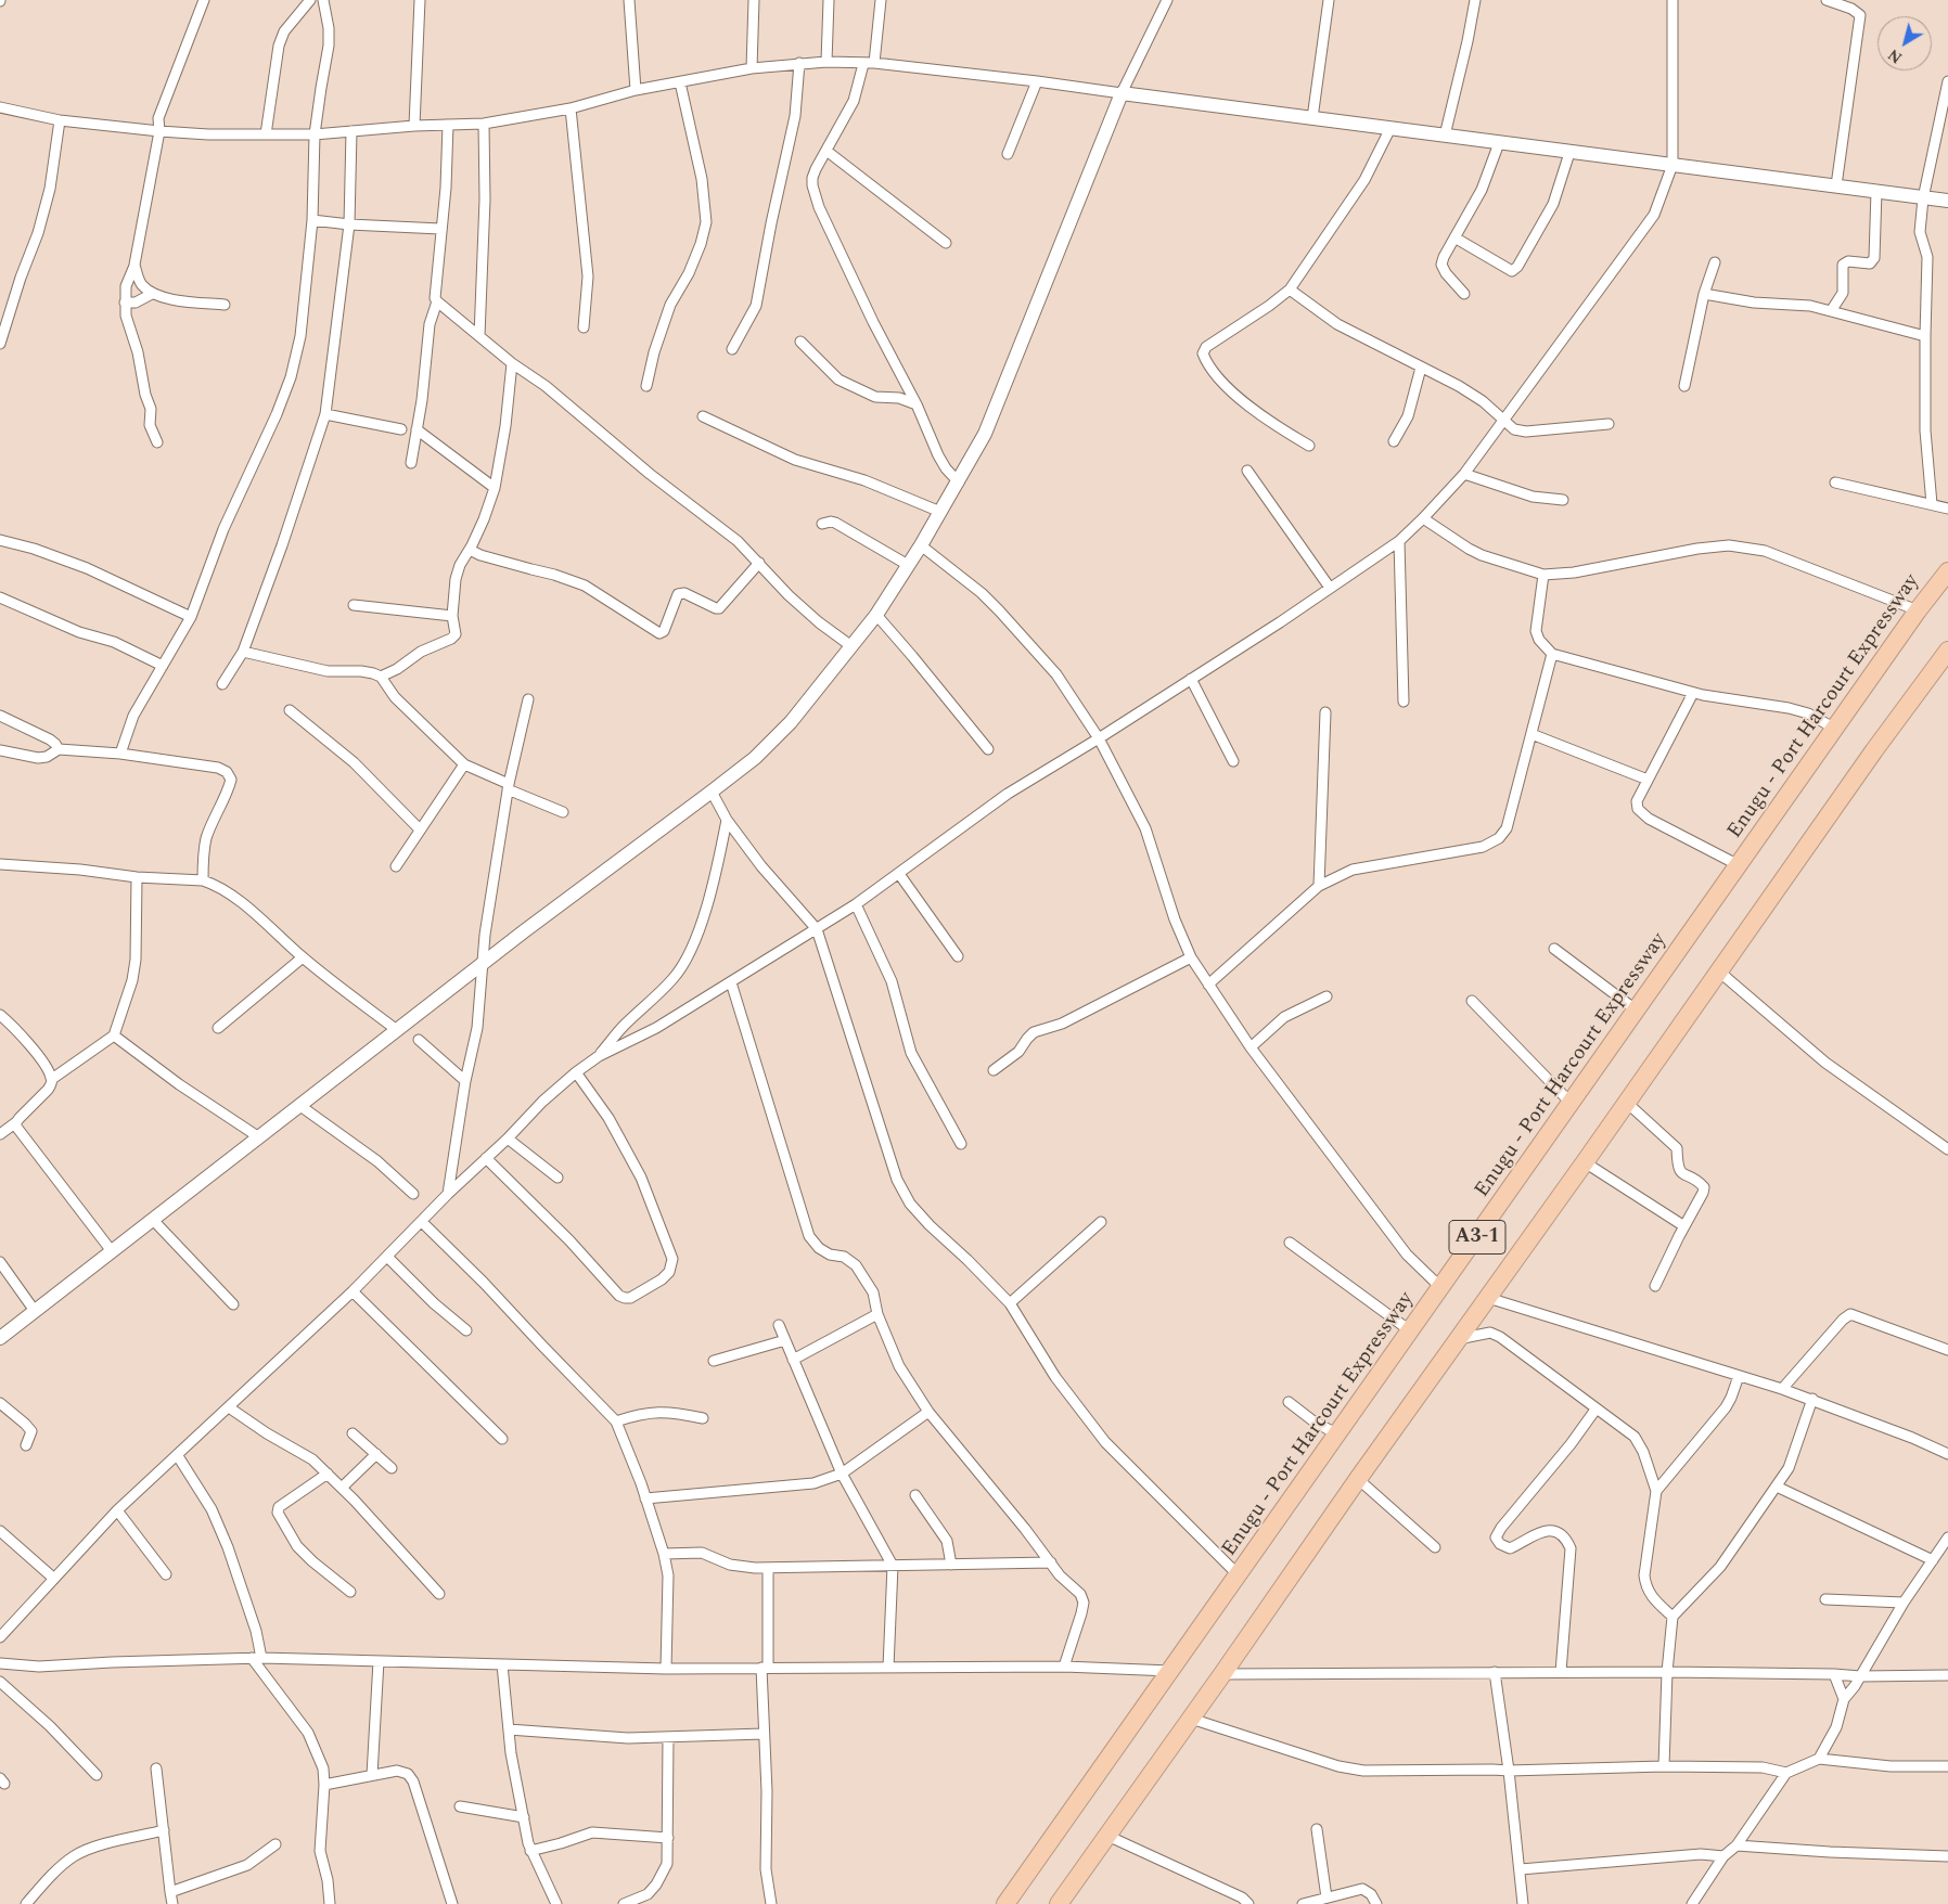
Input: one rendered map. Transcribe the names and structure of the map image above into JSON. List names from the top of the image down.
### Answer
{
  "streets": {
    "highway": ["Enugu - Port Harcourt Expressway", "A3-1"]
  },
  "north": "bottom left"
}
